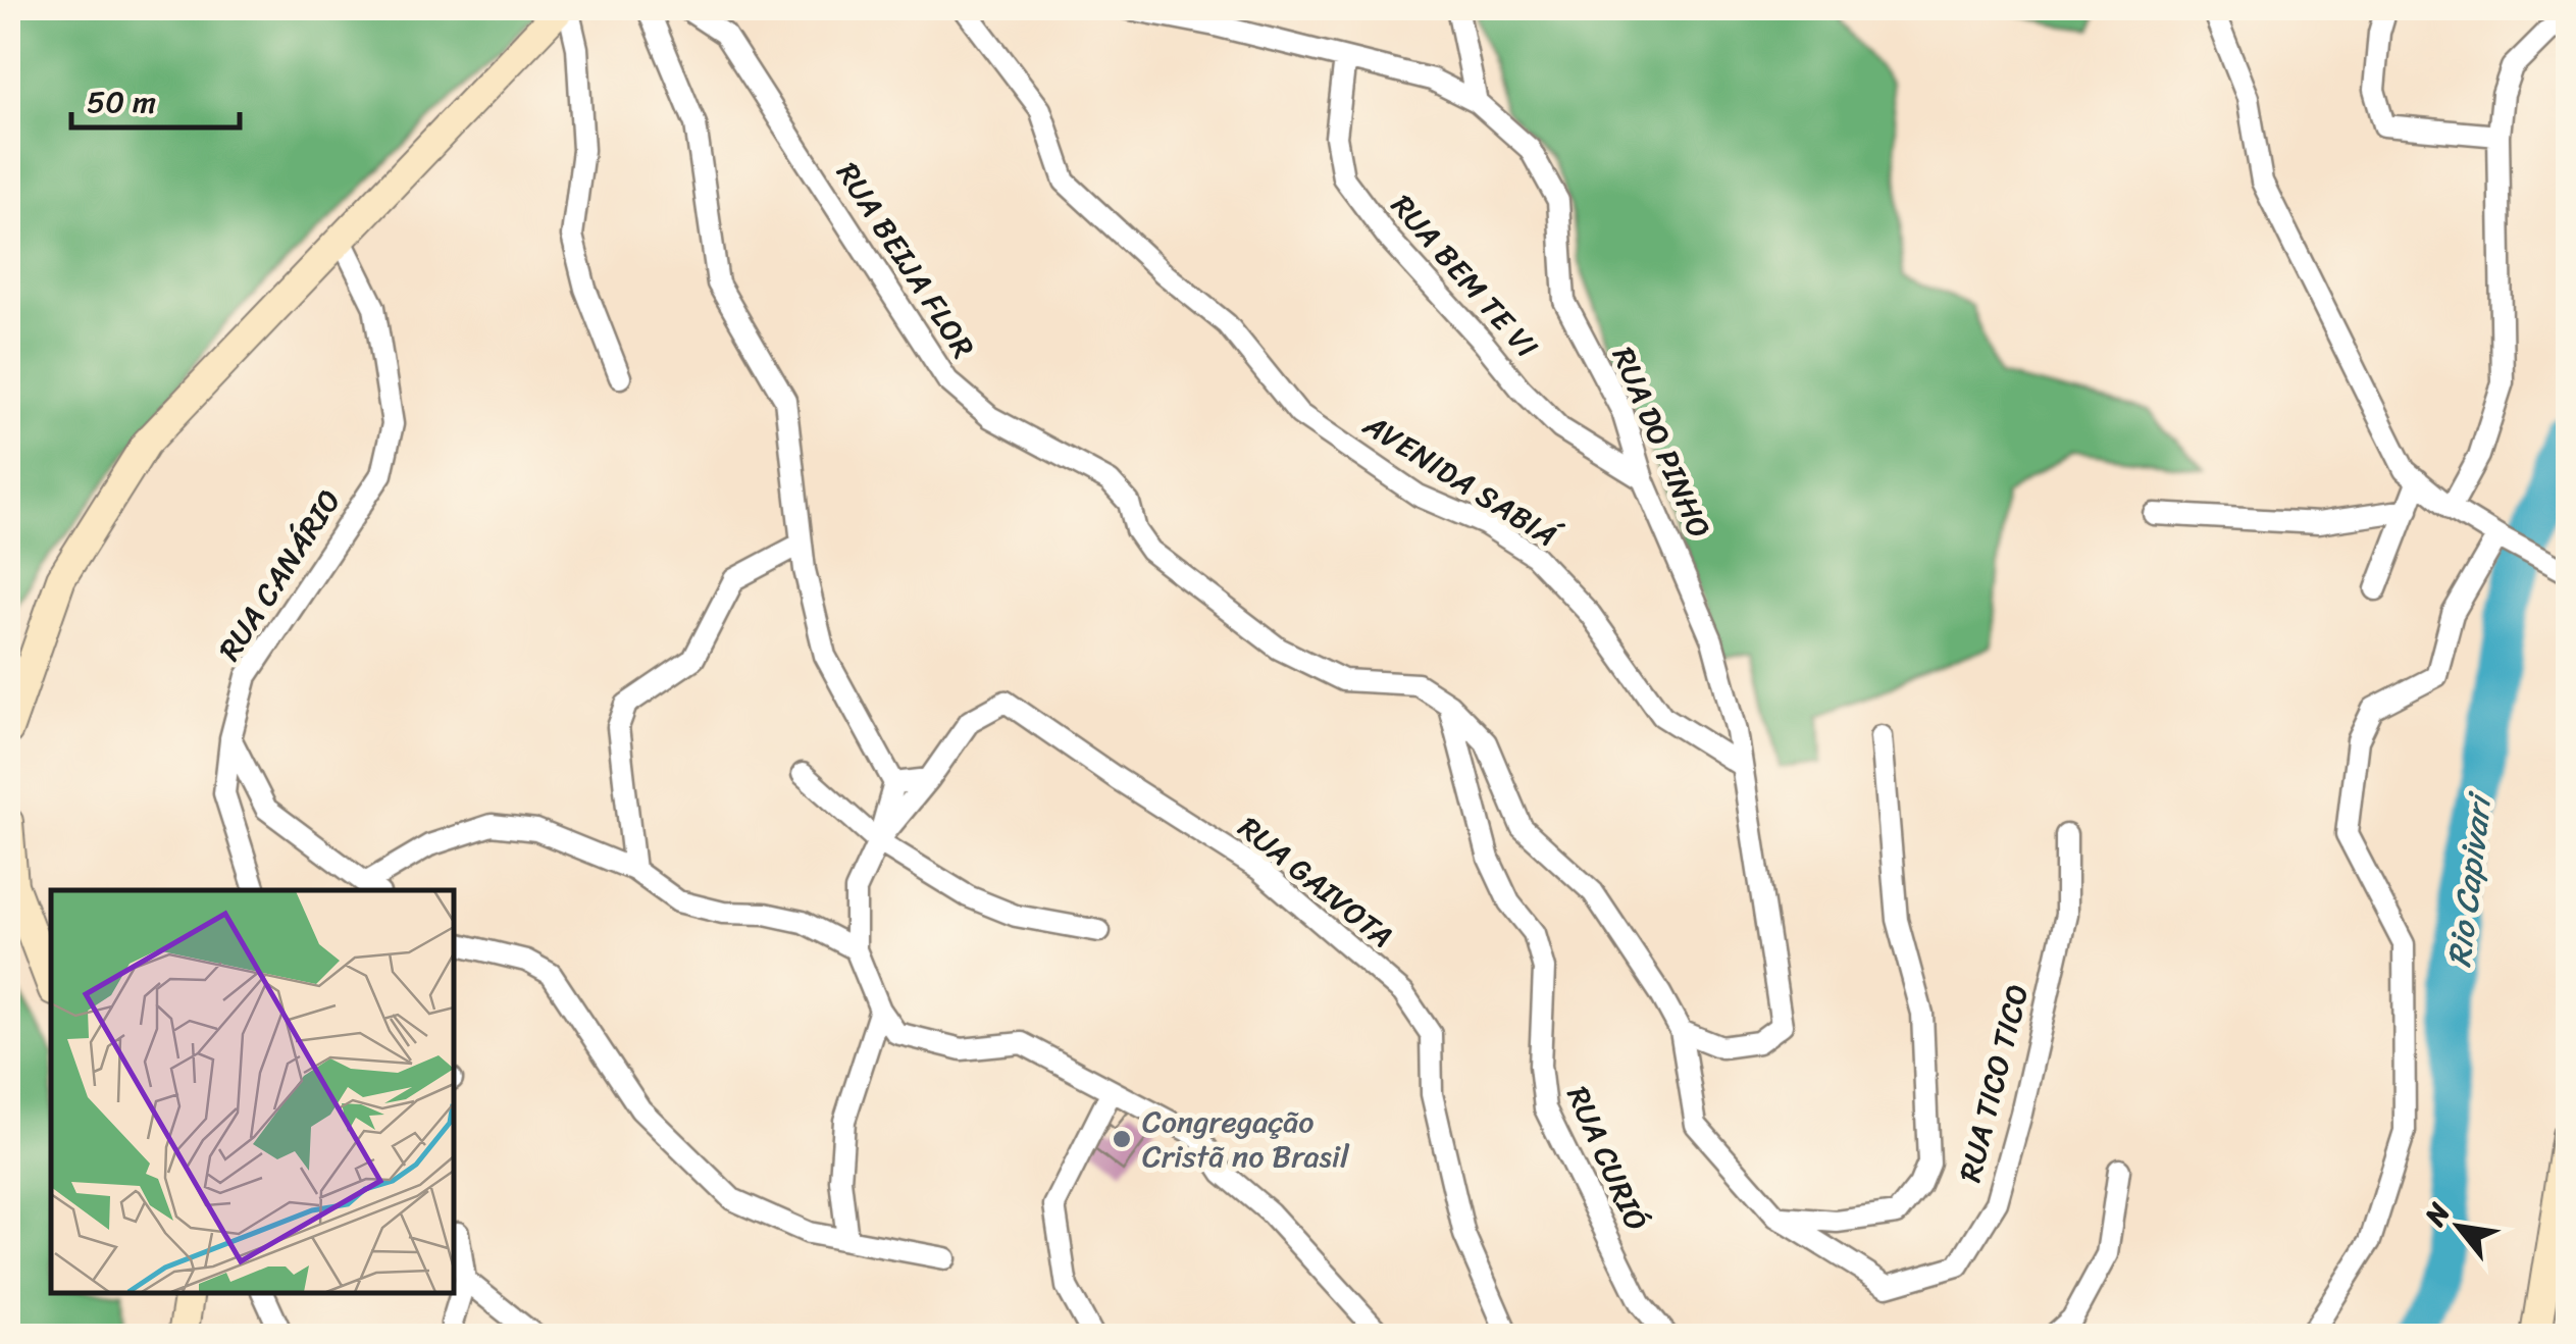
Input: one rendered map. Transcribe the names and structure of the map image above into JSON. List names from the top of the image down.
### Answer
{
  "streets": {
    "street": [
      "RUA BEIJA FLOR",
      "RUA BEM TE VI",
      "RUA DO PINHO",
      "AVENIDA SABIÁ",
      "RUA CANÁRIO",
      "RUA GAIVOTA",
      "RUA TICO TICO",
      "RUA CURIÓ"
    ]
  },
  "crossings": [
    ["RUA BEIJA FLOR", "RUA DO PINHO"],
    ["RUA BEIJA FLOR", "RUA TICO TICO"],
    ["RUA BEIJA FLOR", "RUA CURIÓ"],
    ["RUA BEM TE VI", "RUA DO PINHO"],
    ["RUA DO PINHO", "AVENIDA SABIÁ"]
  ],
  "water": ["Rio Capivari"],
  "places": ["Congregação Cristã no Brasil"],
  "scale_bar": "50 m",
  "north": "top left"
}
